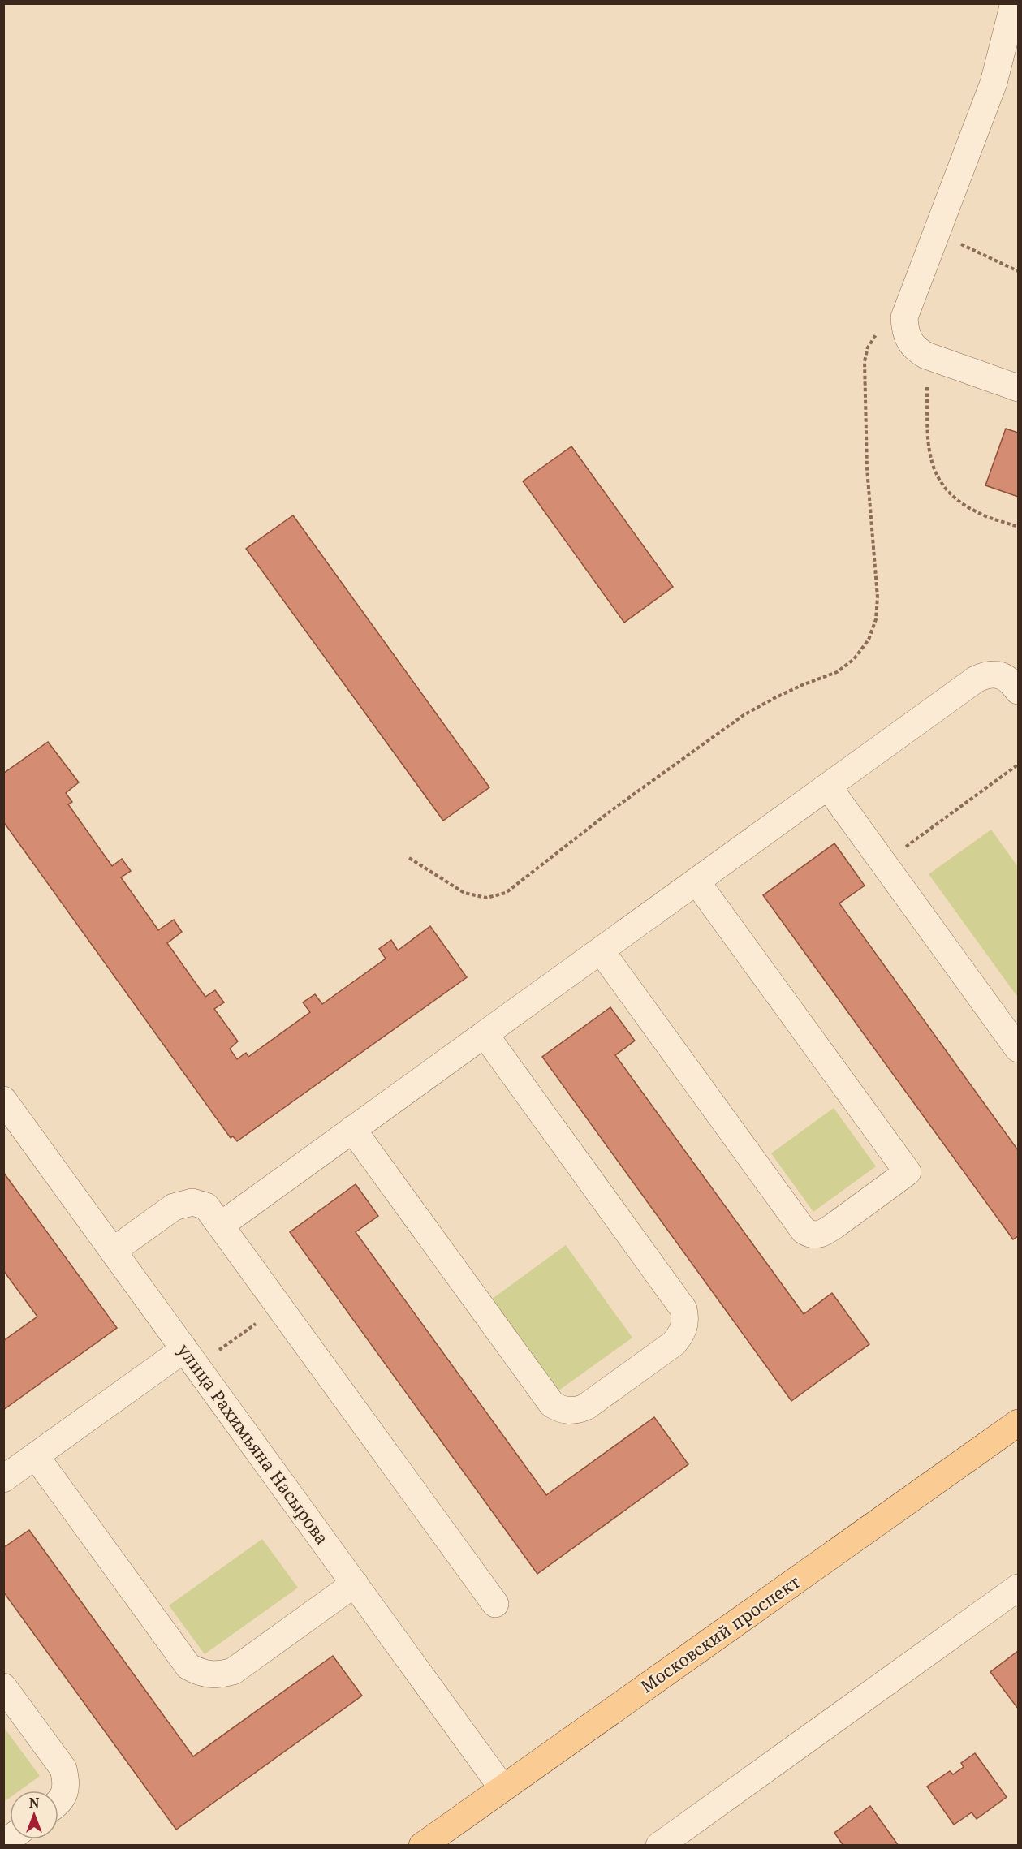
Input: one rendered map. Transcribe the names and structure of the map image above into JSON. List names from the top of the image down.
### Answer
{
  "streets": {
    "main road": ["Московский проспект"],
    "street": ["улица Рахимьяна Насырова"]
  },
  "crossings": [
    ["улица Рахимьяна Насырова", "Московский проспект"]
  ],
  "north": "top"
}
